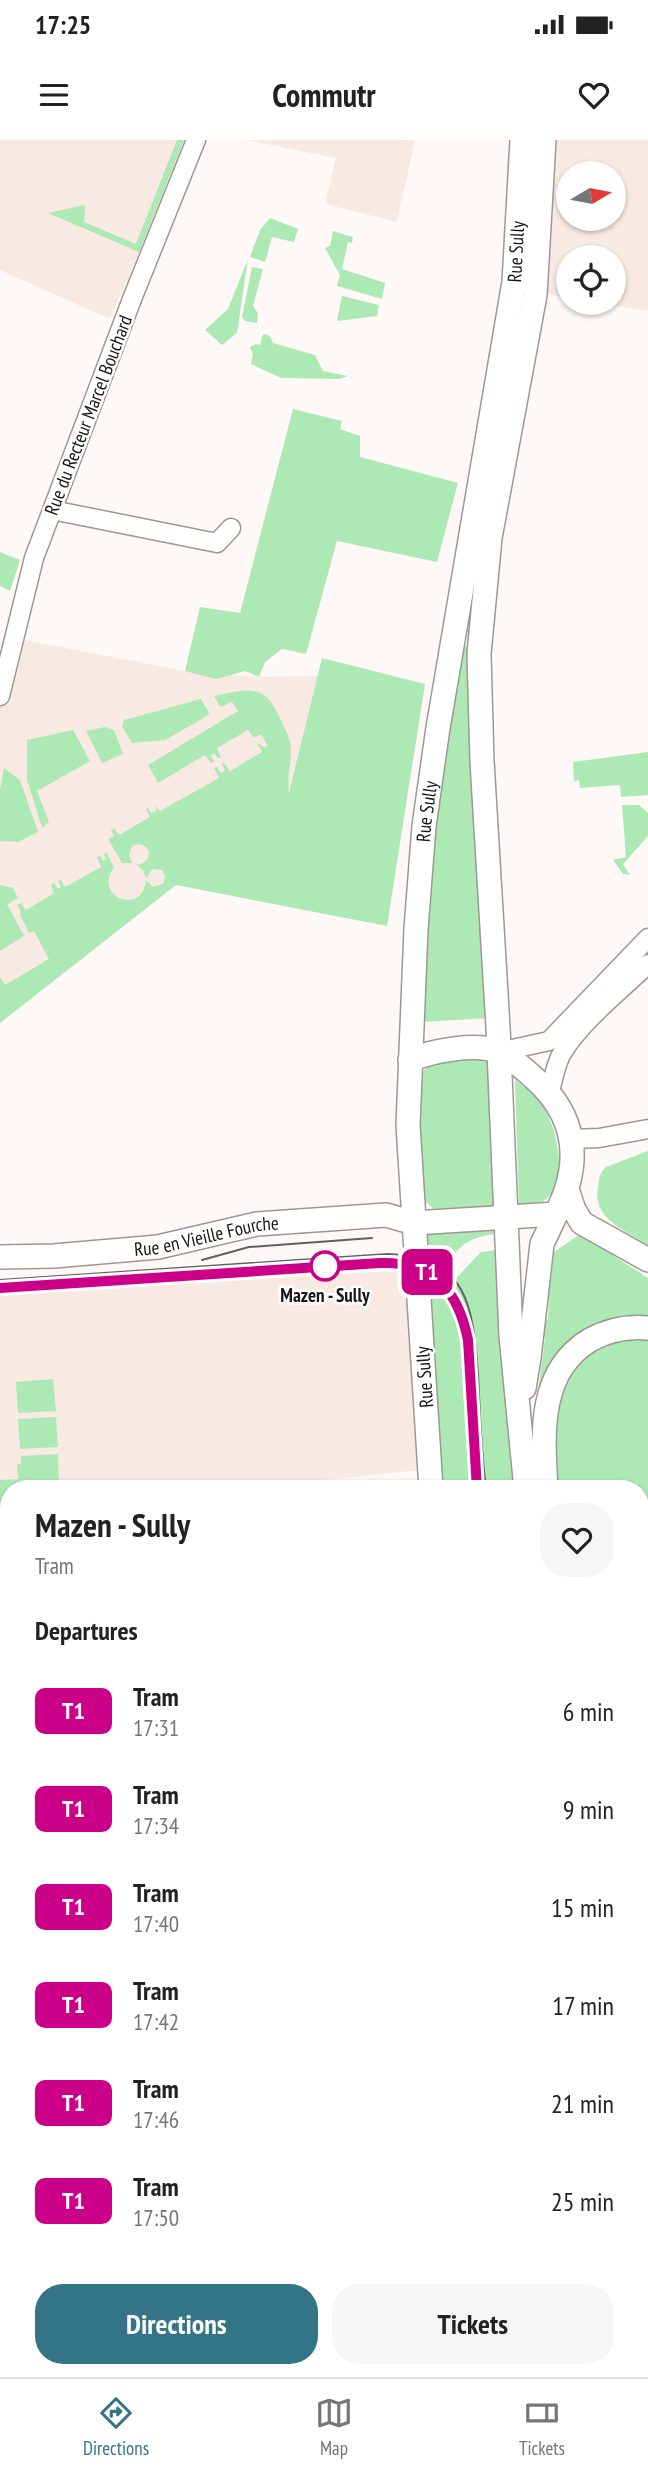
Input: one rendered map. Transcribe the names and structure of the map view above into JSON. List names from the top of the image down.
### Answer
{
  "streets": {
    "main road": ["Rue Sully", "Rue en Vieille Fourche"],
    "street": ["Rue du Recteur Marcel Bouchard"]
  },
  "crossings": [
    ["Rue Sully", "Rue en Vieille Fourche"]
  ],
  "places": ["Mazen - Sully"],
  "lines": ["tram line T1"],
  "north": "right",
  "page": {
    "status": "17:25",
    "header": "Commutr",
    "on_map": "T1",
    "heading": [
      ["Mazen - Sully", "Tram"],
      "Departures"
    ],
    "list": [
      {
        "mark": "T1",
        "name": "Tram",
        "note": "17:31",
        "value": "6 min"
      },
      {
        "mark": "T1",
        "name": "Tram",
        "note": "17:34",
        "value": "9 min"
      },
      {
        "mark": "T1",
        "name": "Tram",
        "note": "17:40",
        "value": "15 min"
      },
      {
        "mark": "T1",
        "name": "Tram",
        "note": "17:42",
        "value": "17 min"
      },
      {
        "mark": "T1",
        "name": "Tram",
        "note": "17:46",
        "value": "21 min"
      },
      {
        "mark": "T1",
        "name": "Tram",
        "note": "17:50",
        "value": "25 min"
      }
    ],
    "buttons": ["Directions", "Tickets"],
    "tabs": ["Directions", "Map", "Tickets"]
  }
}
